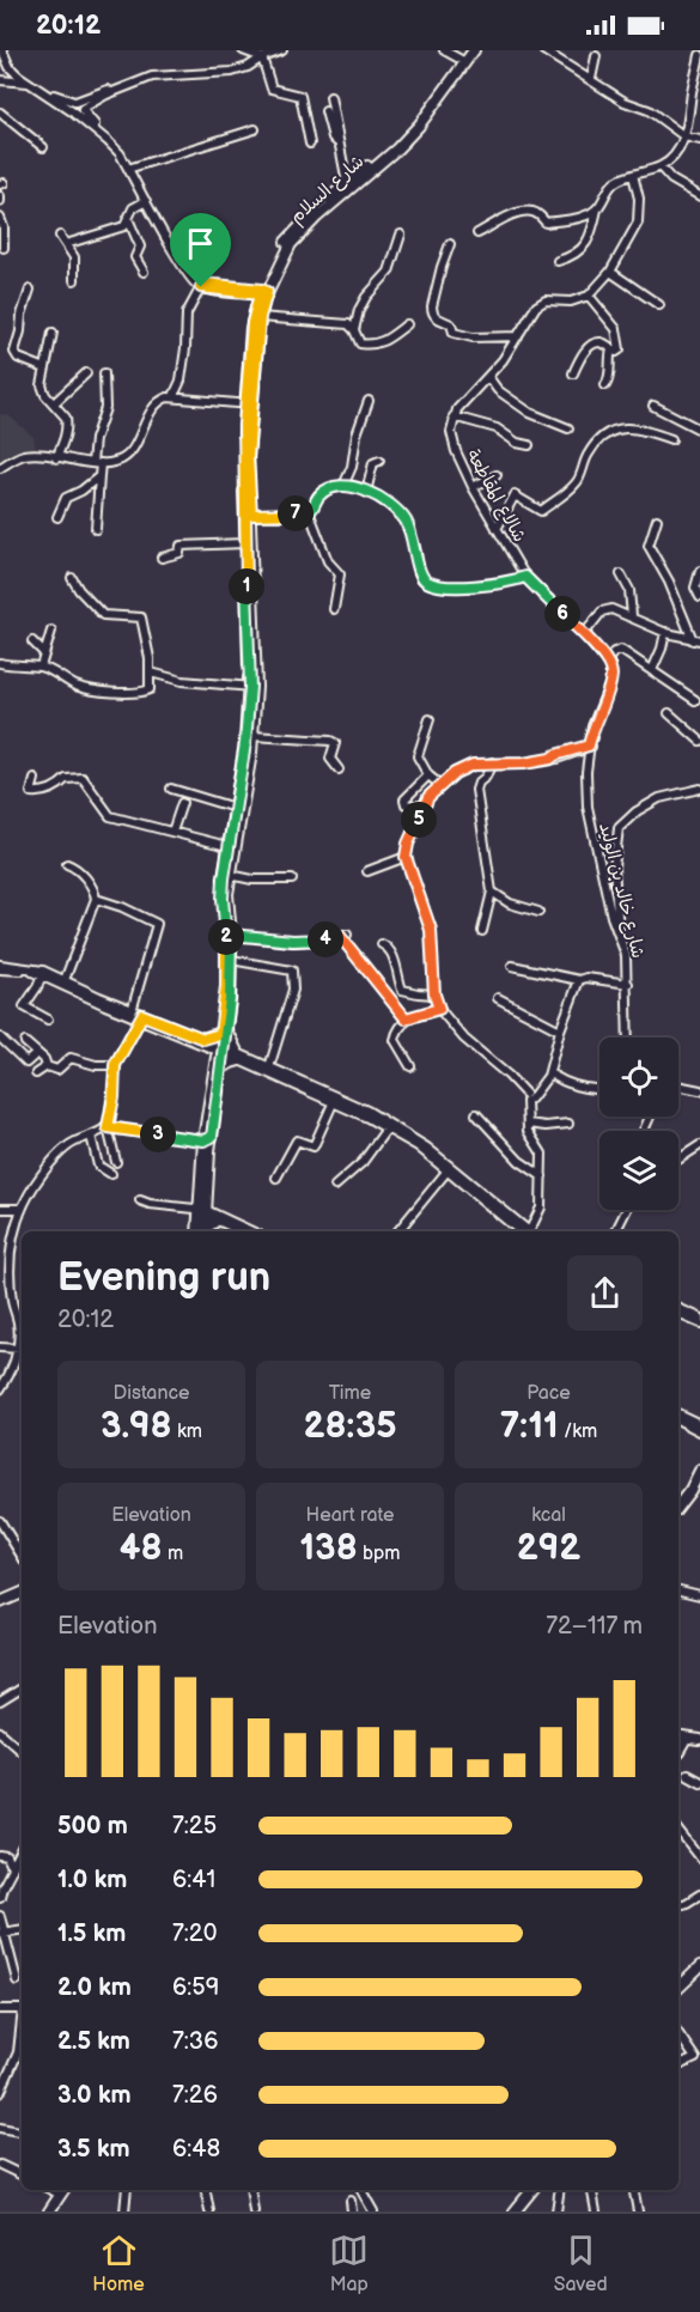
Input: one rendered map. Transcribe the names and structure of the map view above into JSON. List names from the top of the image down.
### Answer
{
  "streets": {
    "main road": ["شارع السلام"],
    "street": ["شالاع المقاطعة", "شارع خالد بن الوليد"]
  },
  "page": {
    "status": "20:12",
    "pins": [
      "7",
      "1",
      "6",
      "5",
      "2",
      "4",
      "3"
    ],
    "heading": ["Evening run", "20:12"],
    "stats": [
      ["Distance", "3.98 km"],
      ["Time", "28:35"],
      ["Pace", "7:11 /km"],
      ["Elevation", "48 m"],
      ["Heart rate", "138 bpm"],
      ["kcal", "292"]
    ],
    "chart": ["Elevation", "72–117 m"],
    "list": [
      {
        "name": "500 m",
        "note": "7:25"
      },
      {
        "name": "1.0 km",
        "note": "6:41"
      },
      {
        "name": "1.5 km",
        "note": "7:20"
      },
      {
        "name": "2.0 km",
        "note": "6:59"
      },
      {
        "name": "2.5 km",
        "note": "7:36"
      },
      {
        "name": "3.0 km",
        "note": "7:26"
      },
      {
        "name": "3.5 km",
        "note": "6:48"
      }
    ],
    "tabs": ["Home", "Map", "Saved"]
  }
}
